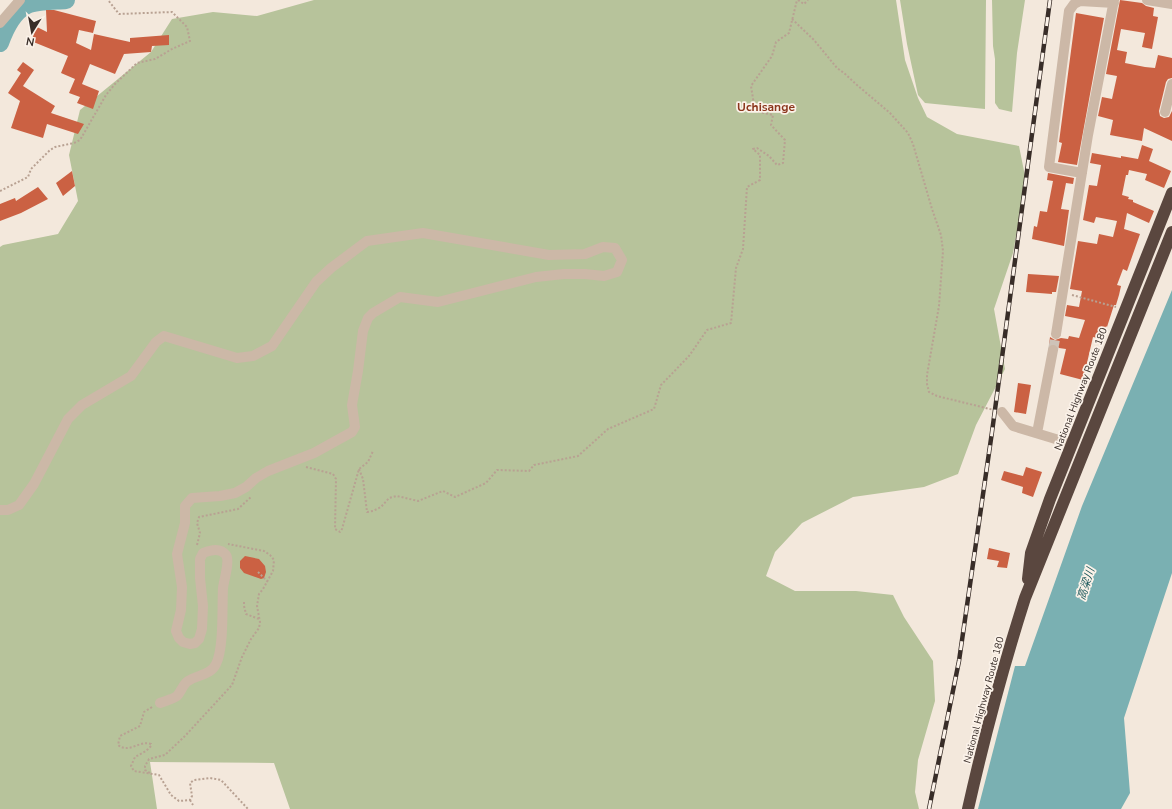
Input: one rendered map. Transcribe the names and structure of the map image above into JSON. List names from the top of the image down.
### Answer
{
  "streets": {
    "highway": ["National Highway Route 180"]
  },
  "districts": ["Uchisange"],
  "water": ["高梁川"],
  "north": "bottom"
}
